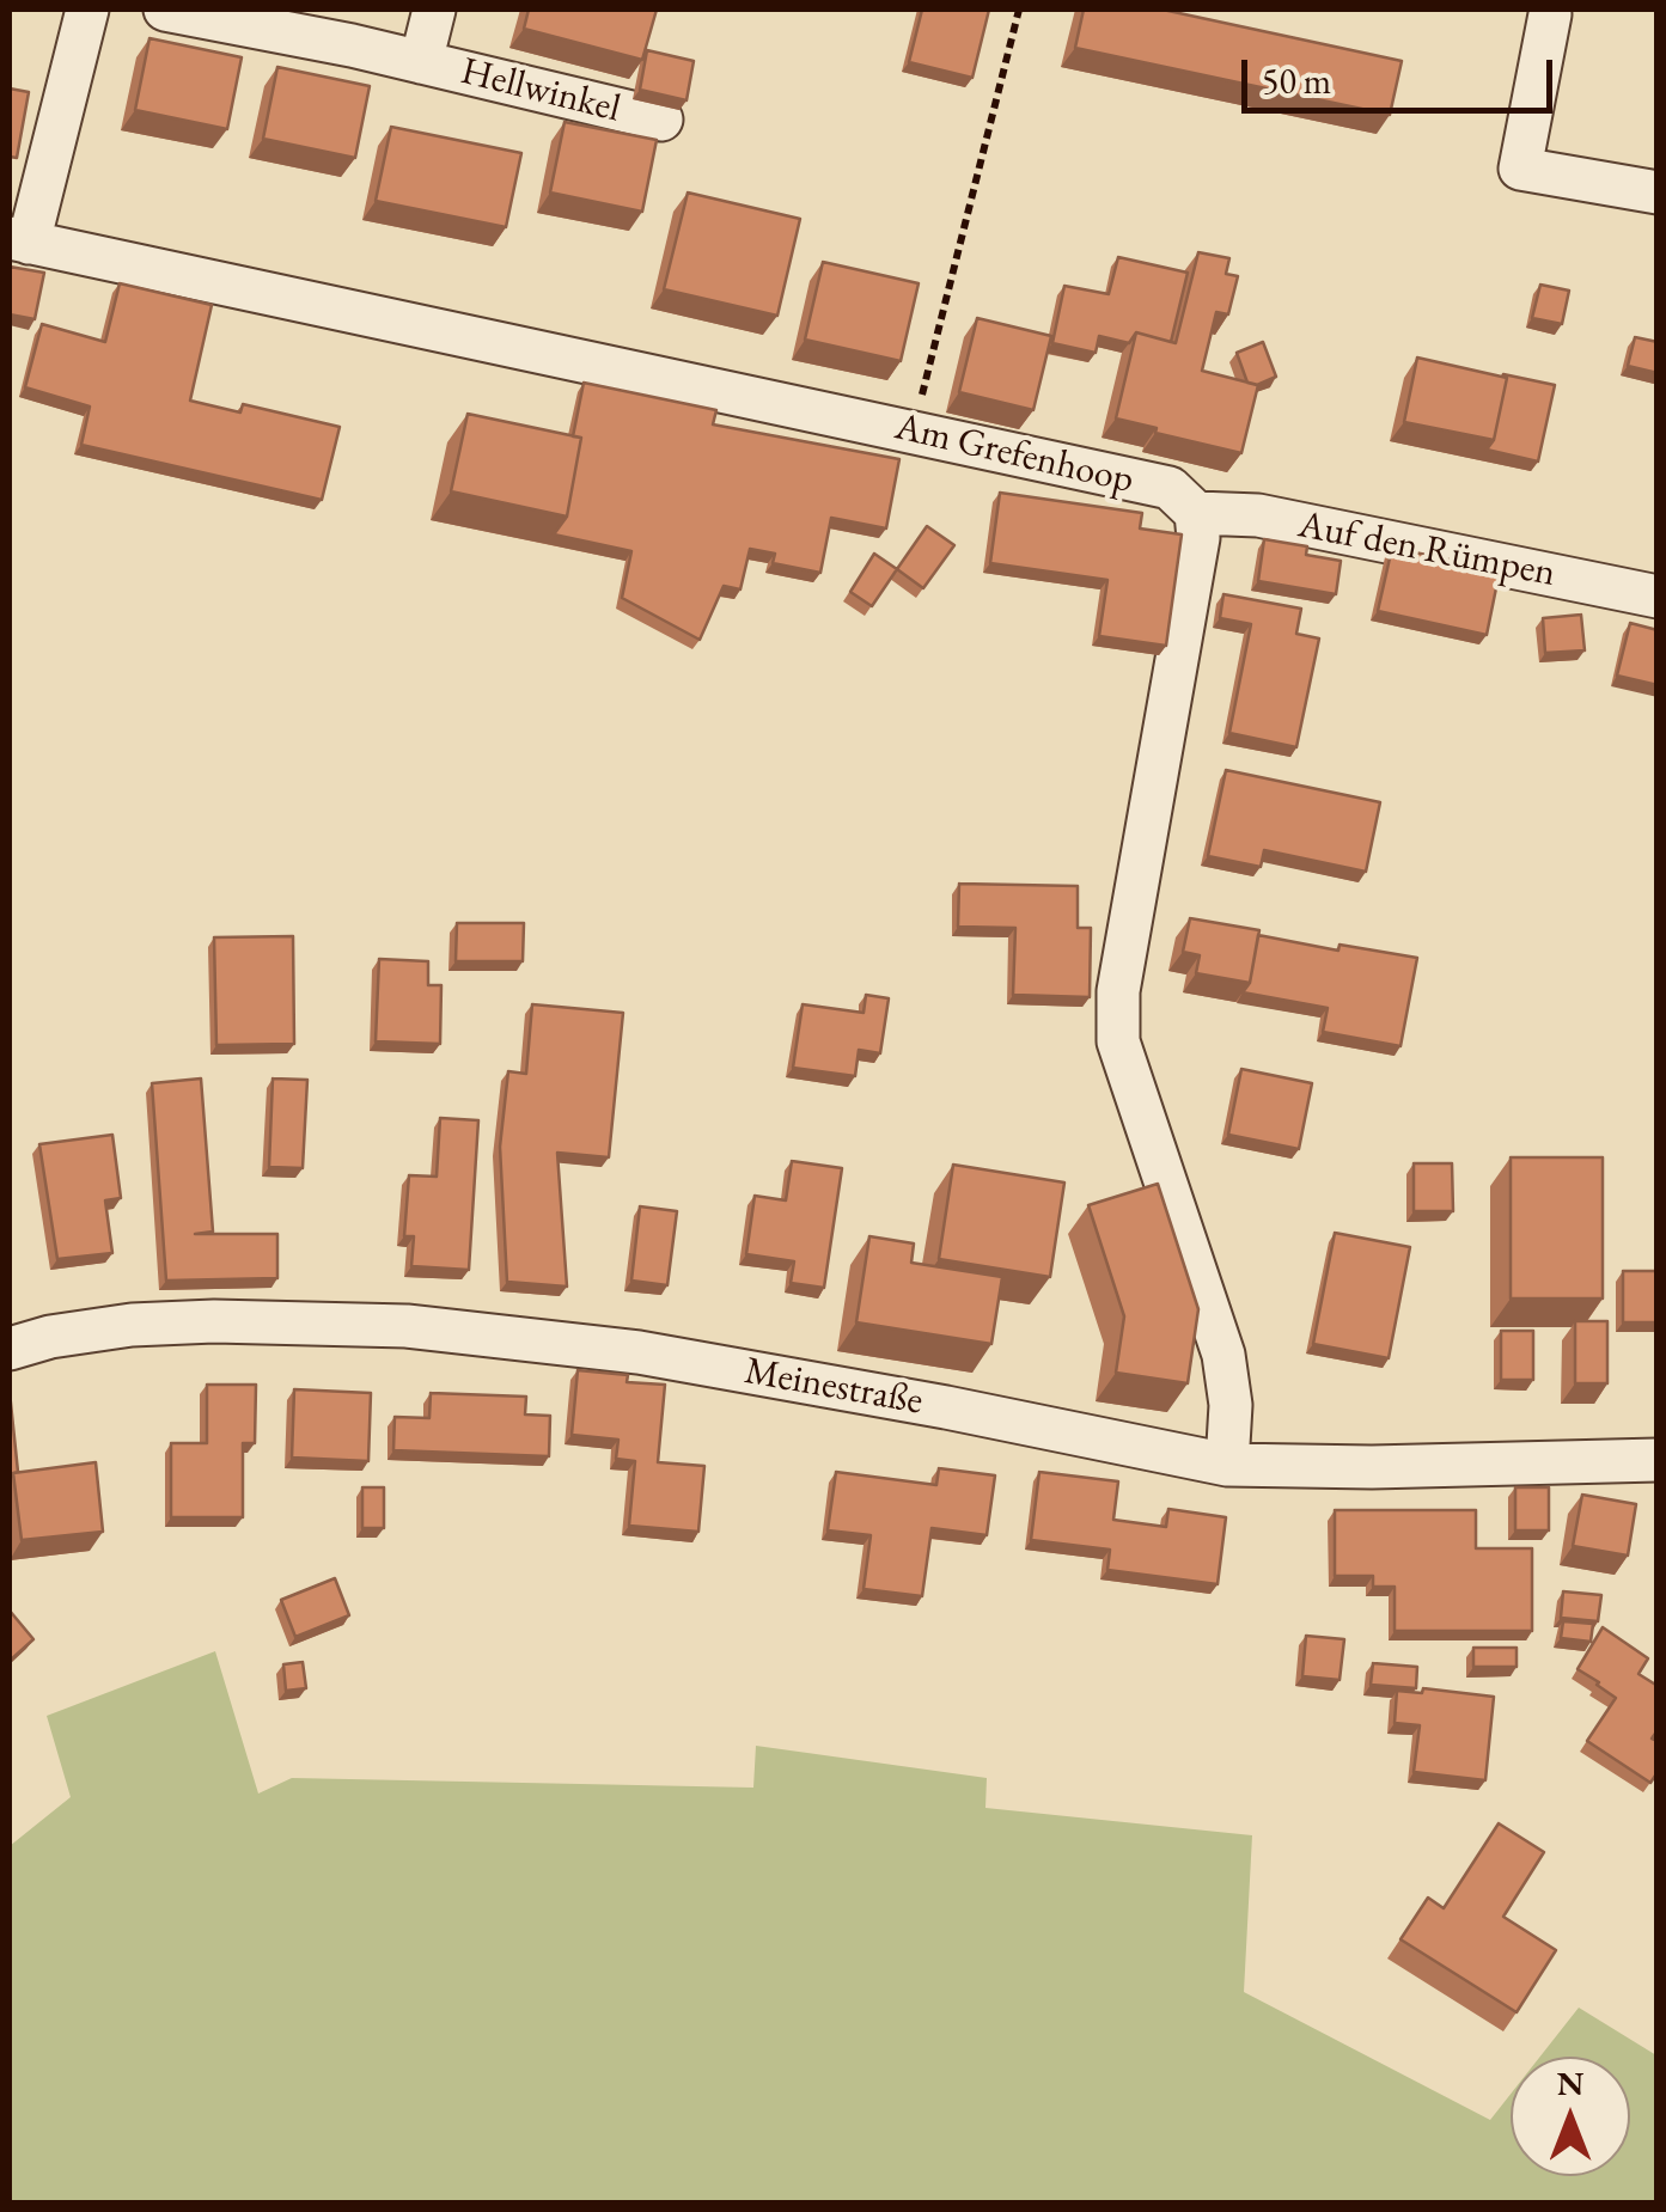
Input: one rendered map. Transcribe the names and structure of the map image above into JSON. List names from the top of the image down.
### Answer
{
  "streets": {
    "street": [
      "Hellwinkel",
      "Am Grefenhoop",
      "Auf den Rümpen",
      "Meinestraße"
    ]
  },
  "crossings": [
    ["Am Grefenhoop", "Auf den Rümpen"]
  ],
  "scale_bar": "50 m",
  "north": "top"
}
